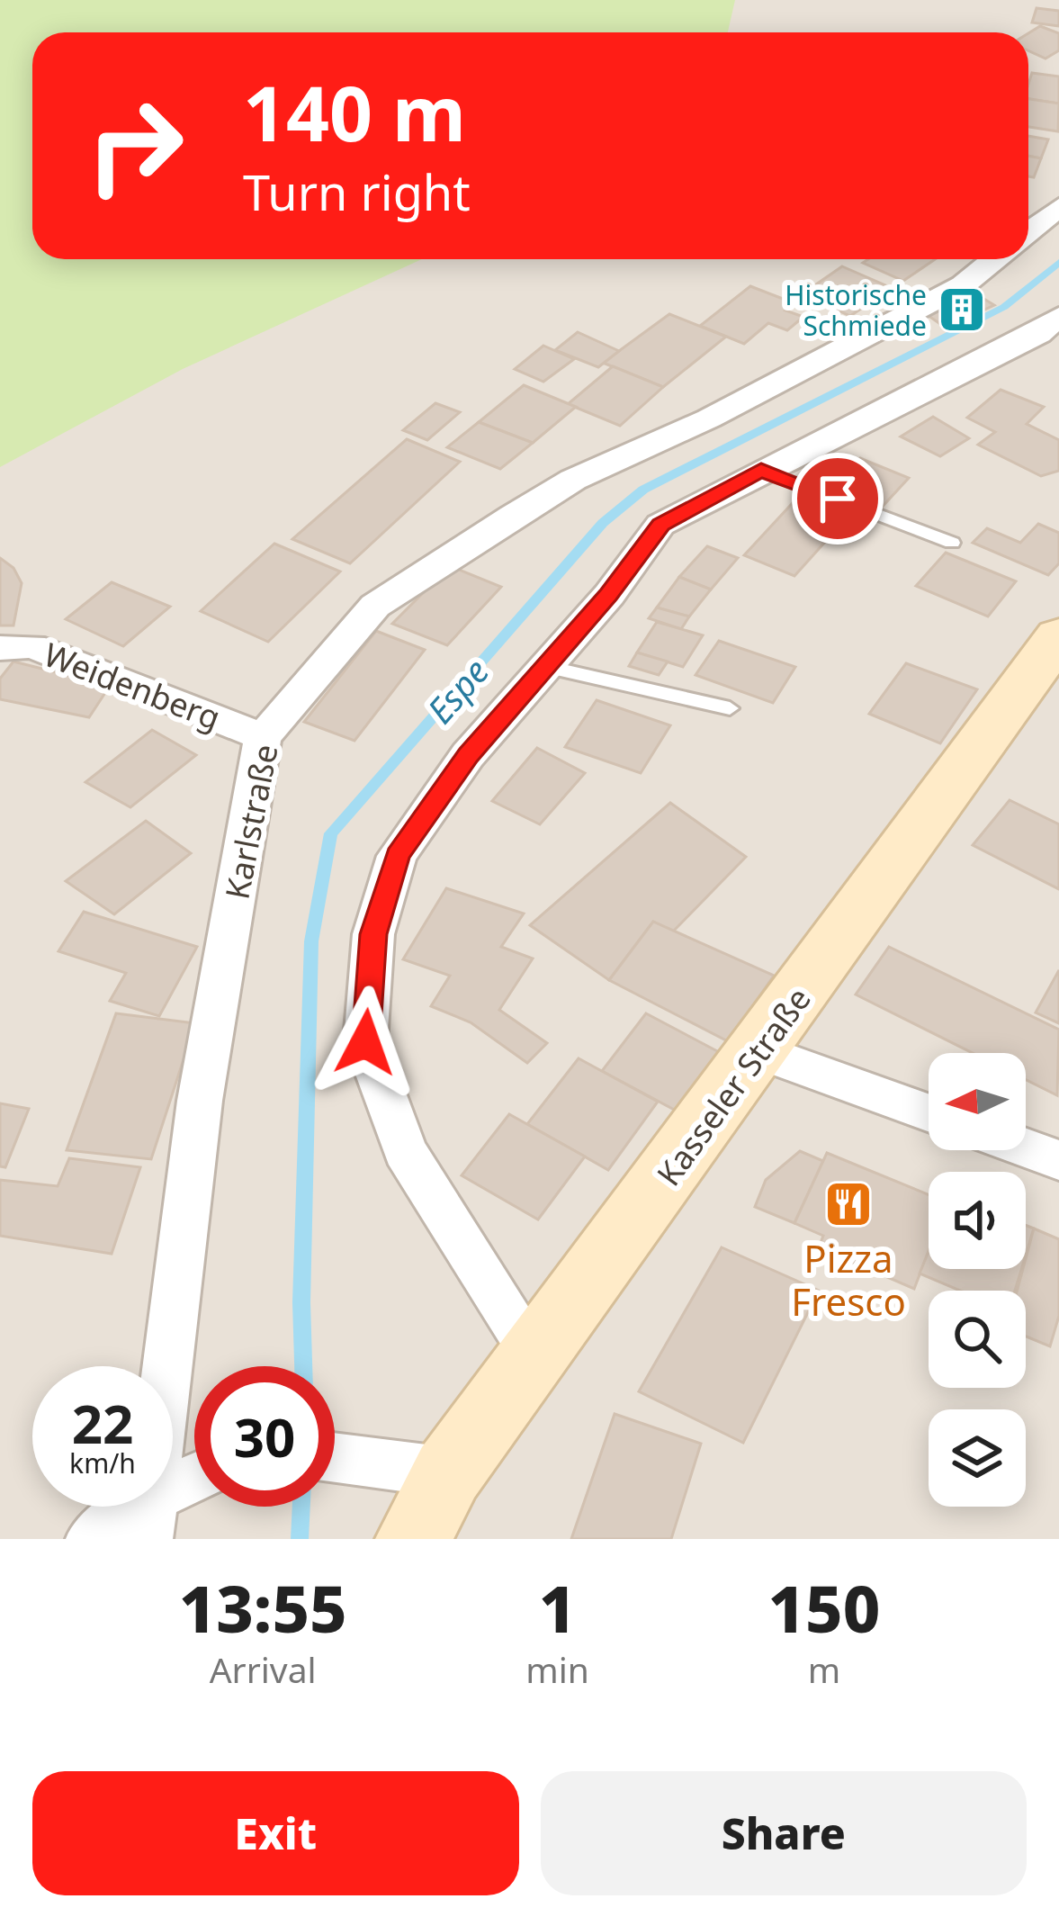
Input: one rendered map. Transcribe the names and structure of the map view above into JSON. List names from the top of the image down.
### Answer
{
  "streets": {
    "street": ["Weidenberg", "Karlstraße", "Kasseler Straße"]
  },
  "crossings": [
    ["Weidenberg", "Karlstraße"]
  ],
  "water": ["Espe"],
  "places": {
    "building": ["Historische Schmiede"],
    "restaurant": ["Pizza Fresco"]
  },
  "north": "left",
  "page": {
    "turn": ["140 m", "Turn right"],
    "speed": "22 km/h",
    "limit": "30",
    "eta": [
      "13:55",
      "Arrival",
      "1",
      "min",
      "150",
      "m"
    ],
    "buttons": ["Exit", "Share"]
  }
}
